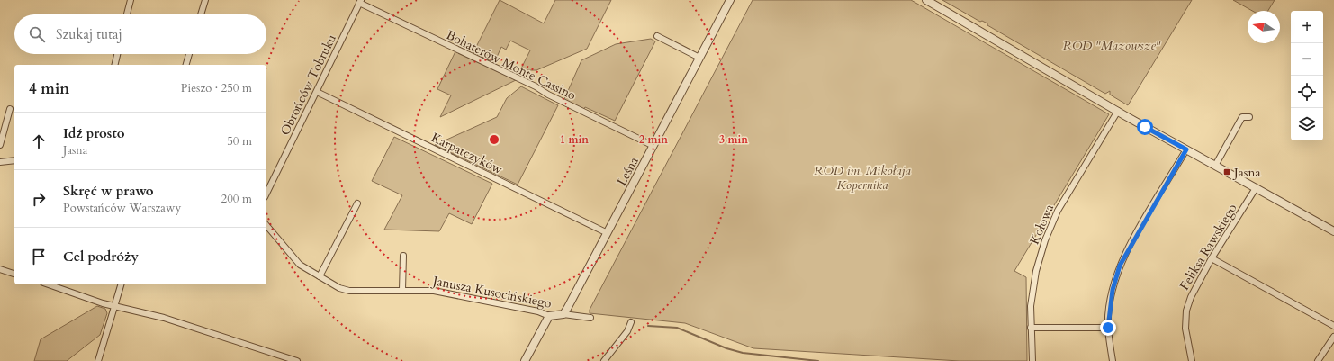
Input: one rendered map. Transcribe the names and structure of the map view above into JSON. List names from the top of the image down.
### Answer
{
  "streets": {
    "street": [
      "Bohaterów Monte Cassino",
      "Obrońców Tobruku",
      "Karpatczyków",
      "Leśna",
      "Kołowa",
      "Feliksa Rawskiego",
      "Janusza Kusocińskiego"
    ]
  },
  "crossings": [
    ["Bohaterów Monte Cassino", "Obrońców Tobruku"],
    ["Bohaterów Monte Cassino", "Leśna"],
    ["Obrońców Tobruku", "Karpatczyków"],
    ["Karpatczyków", "Leśna"],
    ["Leśna", "Janusza Kusocińskiego"]
  ],
  "parks": ["ROD \"Mazowsze\"", "ROD im. Mikołaja Kopernika"],
  "places": {
    "transit": ["Jasna"]
  },
  "north": "left",
  "page": {
    "map_buttons": ["+", "−"],
    "search": "Szukaj tutaj",
    "heading": ["4 min", "Pieszo · 250 m"],
    "list": [
      ["Idź prosto", "Jasna", "50 m"],
      ["Skręć w prawo", "Powstańców Warszawy", "200 m"],
      "Cel podróży"
    ]
  },
  "rings": ["1 min", "2 min", "3 min"]
}
